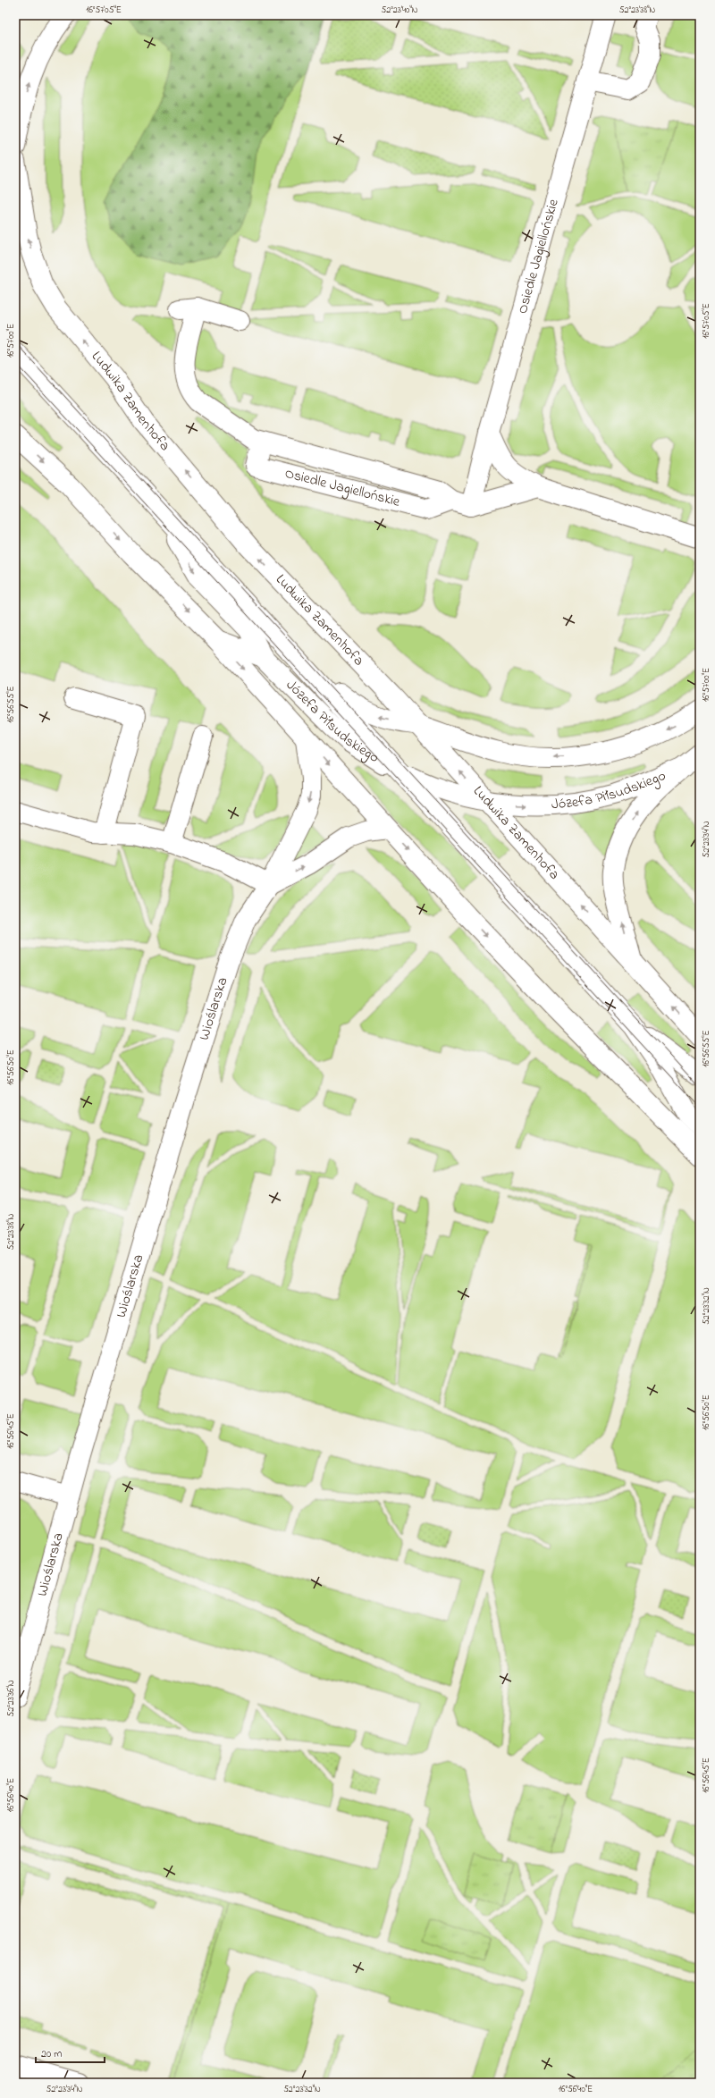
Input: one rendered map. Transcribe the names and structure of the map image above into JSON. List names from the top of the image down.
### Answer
{
  "streets": {
    "street": [
      "Osiedle Jagiellońskie",
      "Ludwika Zamenhofa",
      "Józefa Piłsudskiego",
      "Wioślarska"
    ]
  },
  "crossings": [
    ["Ludwika Zamenhofa", "Józefa Piłsudskiego"]
  ],
  "scale_bar": "20 m",
  "coordinates": [
    "16°57'05\"E",
    "52°23'40\"N",
    "52°23'38\"N",
    "16°57'00\"E",
    "16°56'55\"E",
    "52°23'34\"N",
    "16°56'50\"E",
    "52°23'32\"N",
    "16°56'45\"E",
    "52°23'36\"N",
    "16°56'40\"E"
  ]
}
